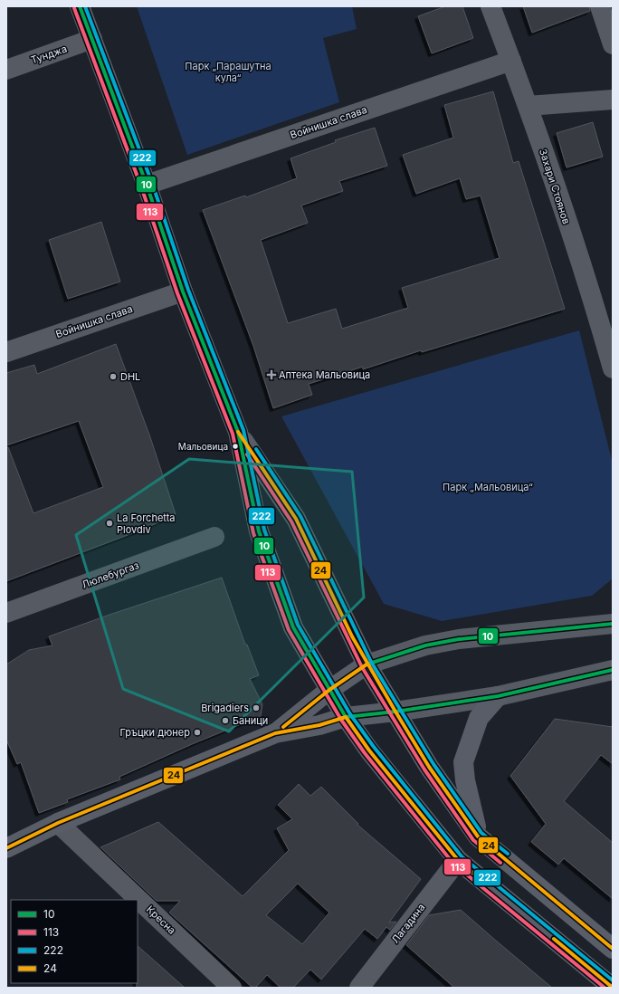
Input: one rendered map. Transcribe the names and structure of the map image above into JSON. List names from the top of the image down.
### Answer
{
  "streets": {
    "street": [
      "Тунджа",
      "Войнишка слава",
      "Захари Стоянов",
      "Люлебургаз",
      "Кресна",
      "Лагадина"
    ]
  },
  "crossings": [
    ["Войнишка слава", "Захари Стоянов"]
  ],
  "parks": ["Парк „Парашутна кула“", "Парк „Мальовица“"],
  "places": {
    "health": ["Аптека Мальовица"],
    "other": [
      "DHL",
      "Мальовица",
      "La Forchetta Plovdiv",
      "Brigadiers",
      "Баници",
      "Гръцки дюнер"
    ]
  },
  "lines": [
    "transit line 10",
    "transit line 222",
    "transit line 113",
    "transit line 24"
  ],
  "legend": [
    "10",
    "113",
    "222",
    "24"
  ]
}
